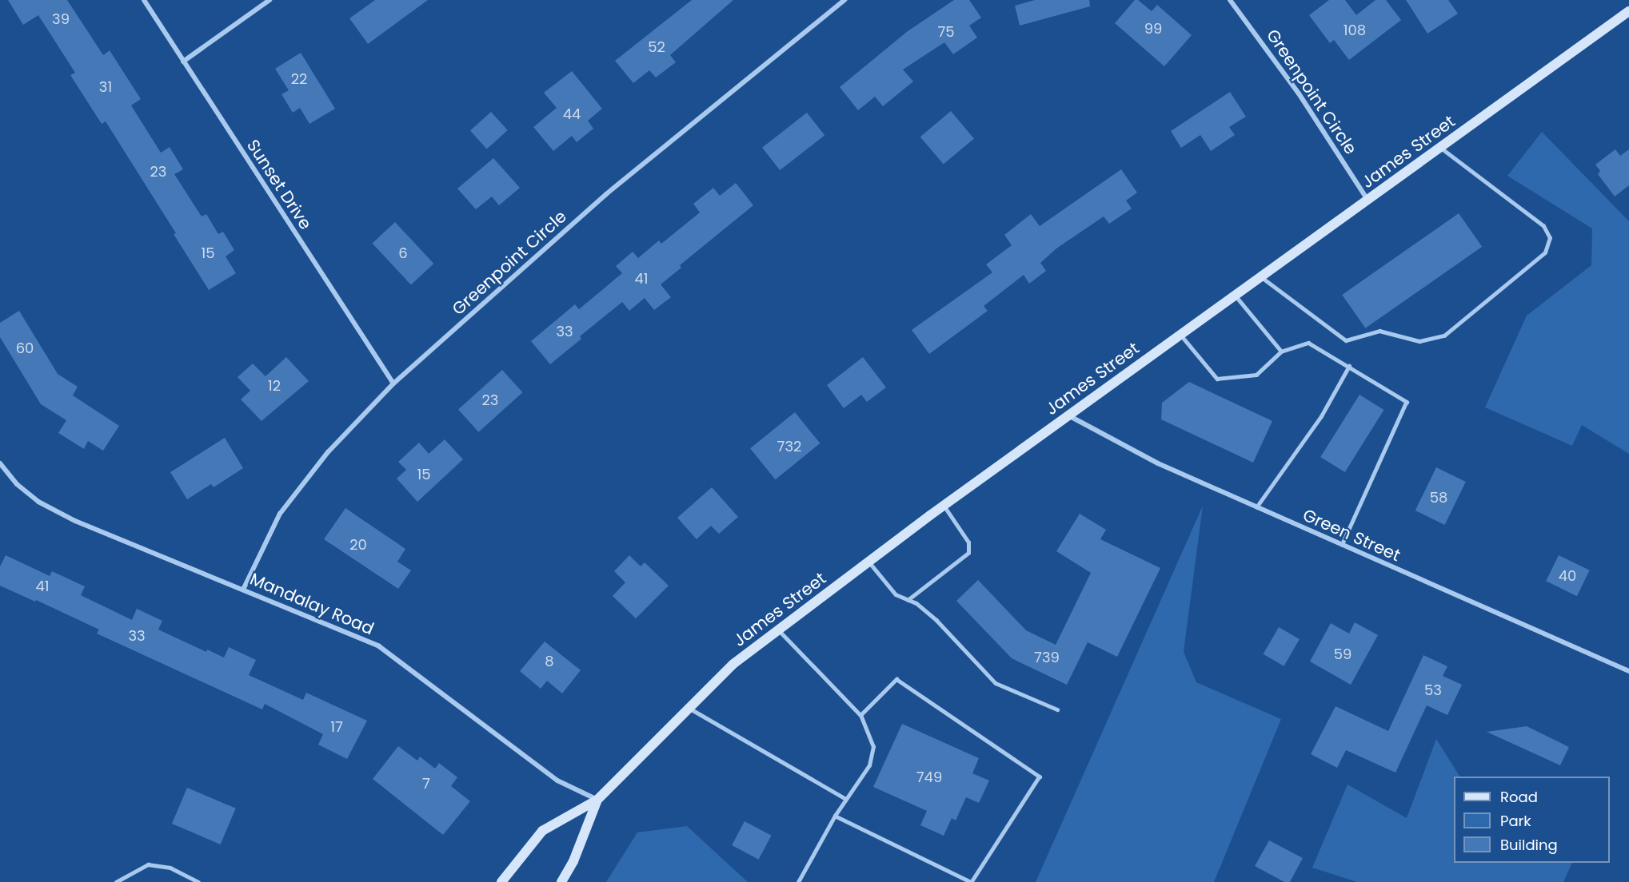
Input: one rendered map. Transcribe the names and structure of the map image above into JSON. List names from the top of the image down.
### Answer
{
  "streets": {
    "main road": ["James Street"],
    "street": [
      "Greenpoint Circle",
      "Sunset Drive",
      "Green Street",
      "Mandalay Road"
    ]
  },
  "crossings": [
    ["Greenpoint Circle", "James Street"],
    ["Greenpoint Circle", "Sunset Drive"],
    ["Greenpoint Circle", "Mandalay Road"],
    ["James Street", "Green Street"],
    ["James Street", "Mandalay Road"]
  ],
  "house_numbers": [
    "39",
    "99",
    "108",
    "75",
    "52",
    "22",
    "31",
    "44",
    "23",
    "15",
    "6",
    "41",
    "33",
    "60",
    "12",
    "23",
    "732",
    "15",
    "58",
    "20",
    "40",
    "41",
    "33",
    "59",
    "739",
    "8",
    "53",
    "17",
    "749",
    "7"
  ],
  "legend": ["Road", "Park", "Building"]
}
